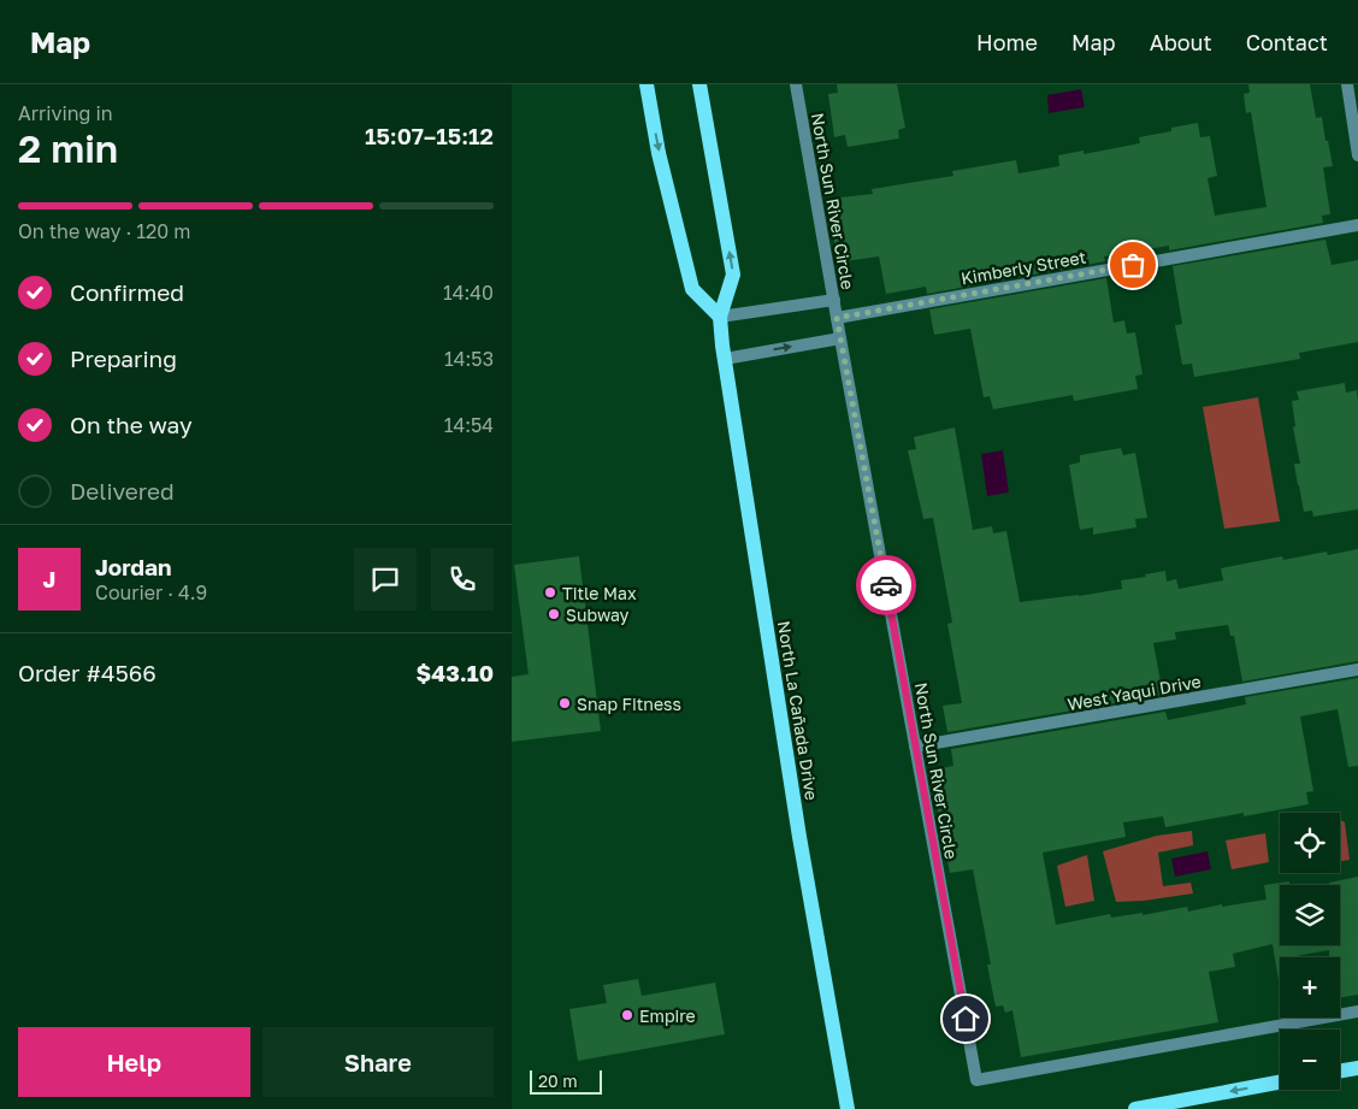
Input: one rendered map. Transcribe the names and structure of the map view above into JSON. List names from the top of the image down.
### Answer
{
  "streets": {
    "main road": ["North La Cañada Drive"],
    "street": ["North Sun River Circle", "Kimberly Street", "West Yaqui Drive"]
  },
  "crossings": [
    ["North Sun River Circle", "Kimberly Street"],
    ["North Sun River Circle", "West Yaqui Drive"]
  ],
  "places": [
    "Title Max",
    "Subway",
    "Snap Fitness",
    "Empire"
  ],
  "scale_bar": "20 m",
  "page": {
    "header": "Map",
    "nav": [
      "Home",
      "Map",
      "About",
      "Contact"
    ],
    "heading": ["2 min", "Arriving in", "15:07–15:12"],
    "panel": [
      "Jordan",
      "Courier · 4.9",
      "Order #4566",
      "$43.10"
    ],
    "bar": "On the way · 120 m",
    "list": [
      ["Confirmed", "14:40"],
      ["Preparing", "14:53"],
      ["On the way", "14:54"],
      "Delivered"
    ],
    "round": "J",
    "map_buttons": ["+", "−"],
    "buttons": ["Help", "Share"],
    "scale": "20 m"
  }
}
